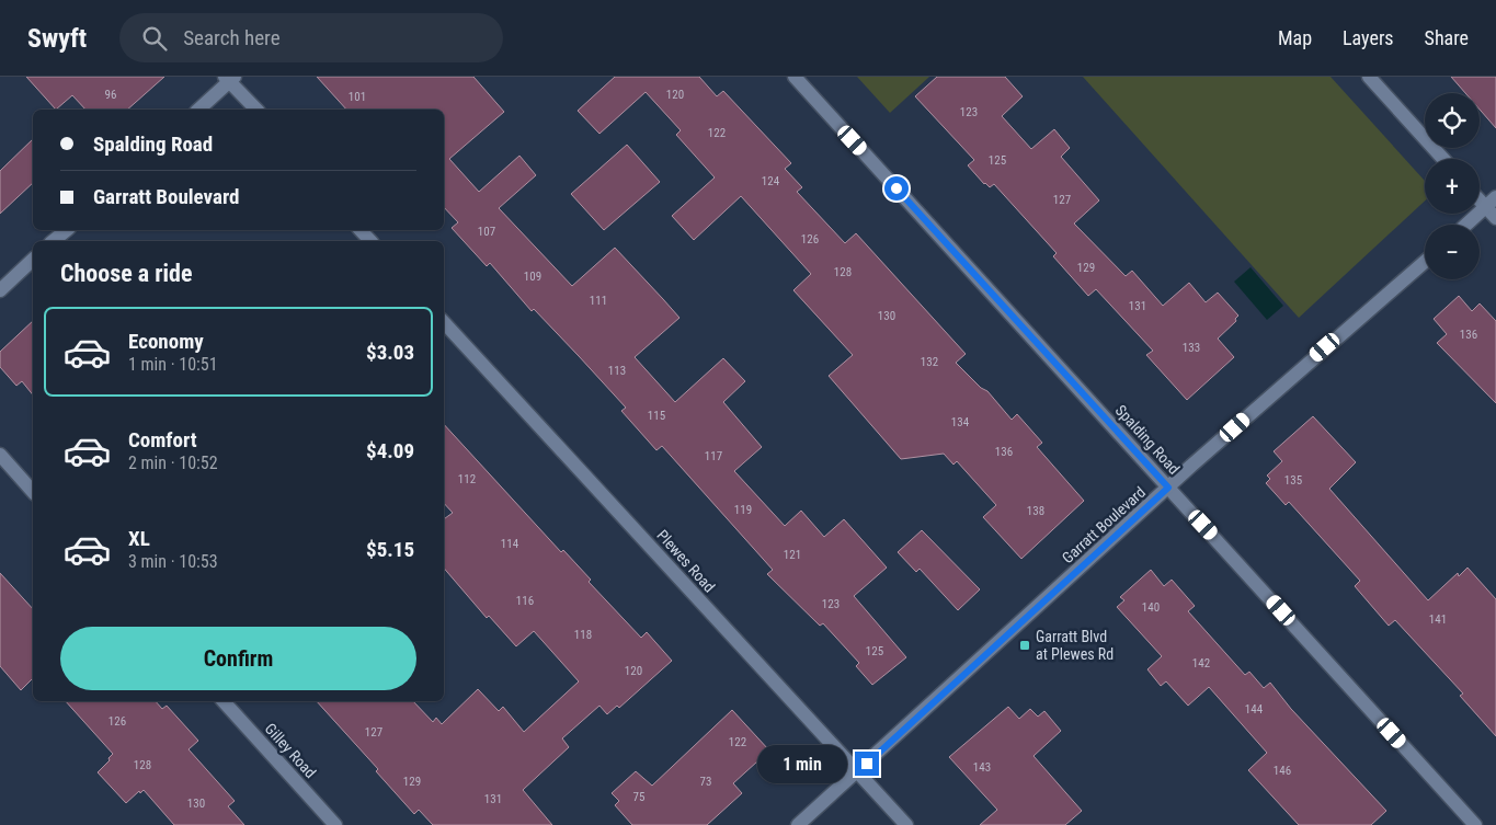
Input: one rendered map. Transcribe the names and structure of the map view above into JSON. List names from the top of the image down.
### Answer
{
  "streets": {
    "street": [
      "Spalding Road",
      "Garratt Boulevard",
      "Plewes Road",
      "Gilley Road"
    ]
  },
  "crossings": [
    ["Spalding Road", "Garratt Boulevard"],
    ["Garratt Boulevard", "Plewes Road"]
  ],
  "places": {
    "transit": ["Garratt Blvd at Plewes Rd"]
  },
  "house_numbers": [
    "96",
    "120",
    "101",
    "123",
    "122",
    "125",
    "124",
    "127",
    "107",
    "126",
    "129",
    "128",
    "109",
    "111",
    "131",
    "130",
    "136",
    "133",
    "132",
    "113",
    "115",
    "134",
    "136",
    "117",
    "112",
    "135",
    "119",
    "138",
    "114",
    "121",
    "116",
    "123",
    "140",
    "141",
    "118",
    "125",
    "142",
    "120",
    "144",
    "126",
    "127",
    "122",
    "128",
    "143",
    "146",
    "129",
    "73",
    "75",
    "131",
    "130"
  ],
  "page": {
    "header": "Swyft",
    "search": "Search here",
    "nav": ["Map", "Layers", "Share"],
    "map_buttons": ["+", "−"],
    "banner": ["Spalding Road", "Garratt Boulevard"],
    "heading": "Choose a ride",
    "list": [
      {
        "name": "Economy",
        "note": "1 min · 10:51",
        "value": "$3.03"
      },
      {
        "name": "Comfort",
        "note": "2 min · 10:52",
        "value": "$4.09"
      },
      {
        "name": "XL",
        "note": "3 min · 10:53",
        "value": "$5.15"
      }
    ],
    "buttons": "Confirm",
    "bubble": "1 min"
  }
}
